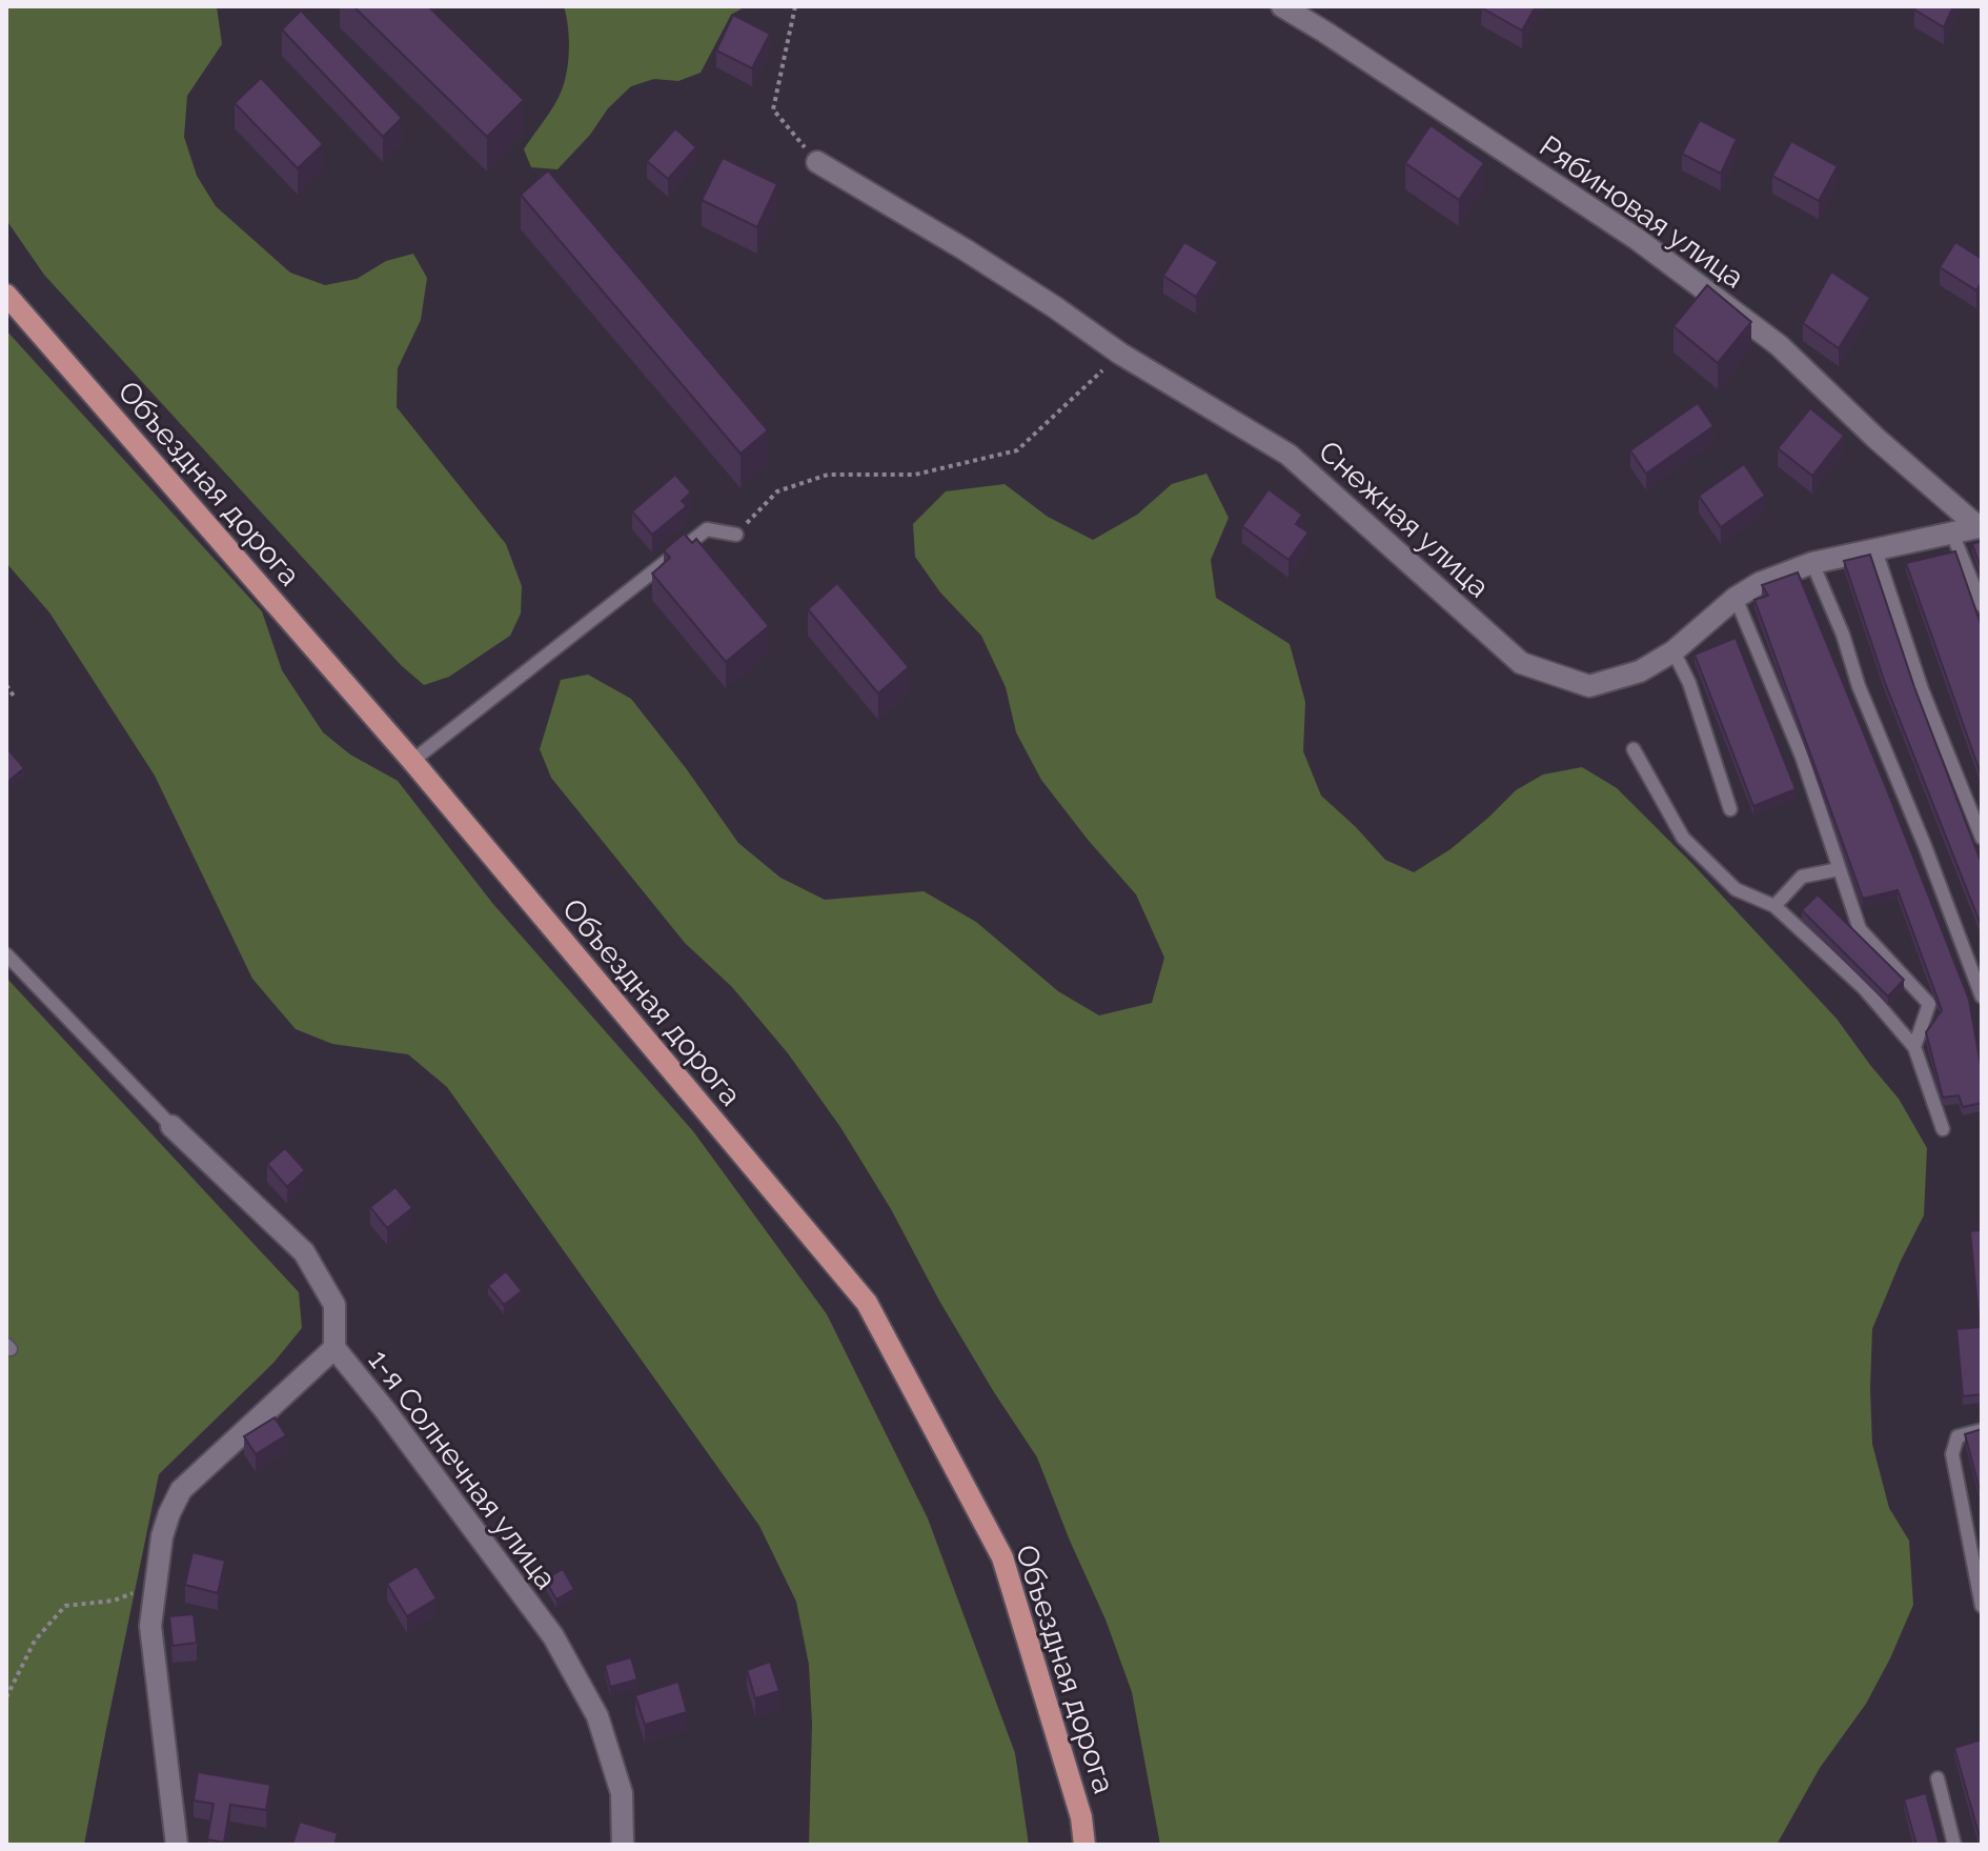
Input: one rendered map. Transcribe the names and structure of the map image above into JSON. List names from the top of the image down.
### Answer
{
  "streets": {
    "main road": ["Объездная дорога"],
    "street": ["Рябиновая улица", "Снежная улица", "1-я Солнечная улица"]
  },
  "crossings": [
    ["Рябиновая улица", "Снежная улица"]
  ]
}
